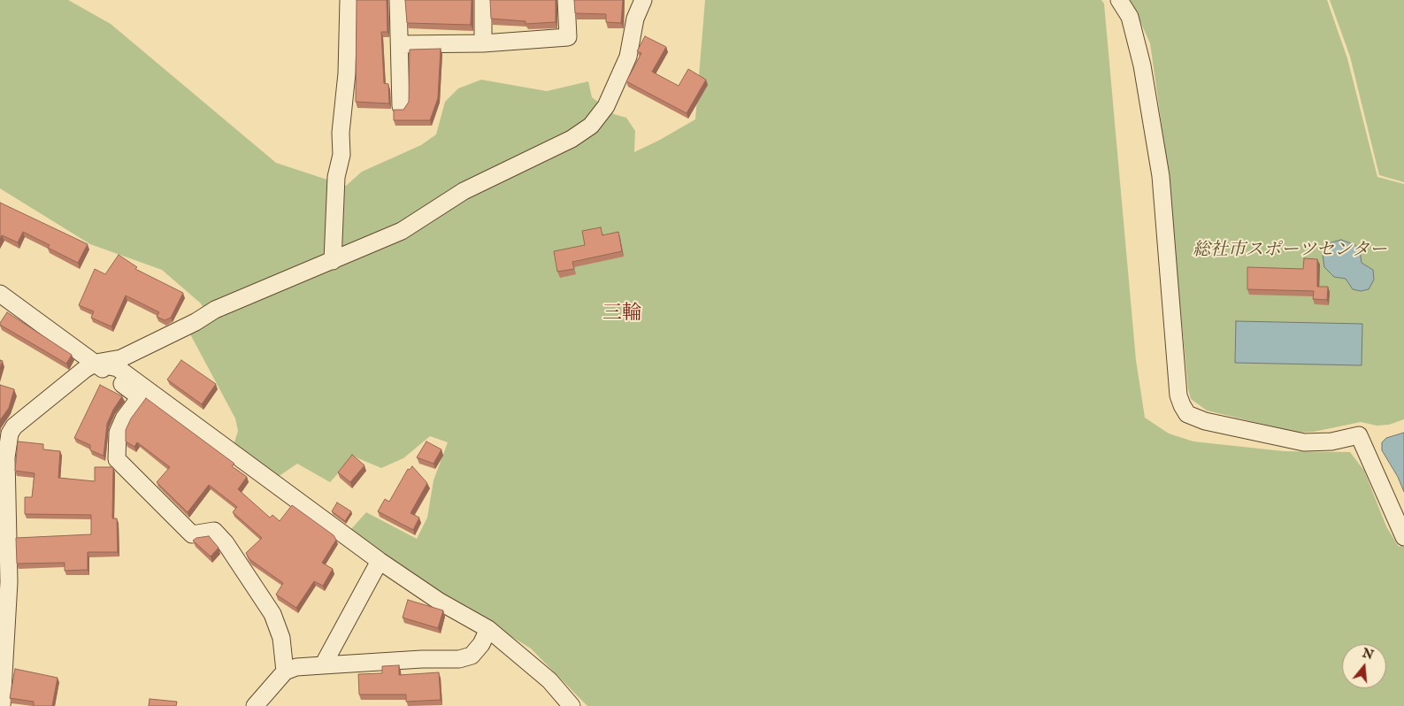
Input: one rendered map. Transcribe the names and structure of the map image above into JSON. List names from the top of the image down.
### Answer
{
  "districts": ["三輪"],
  "parks": ["総社市スポーツセンター"],
  "north": "top"
}
